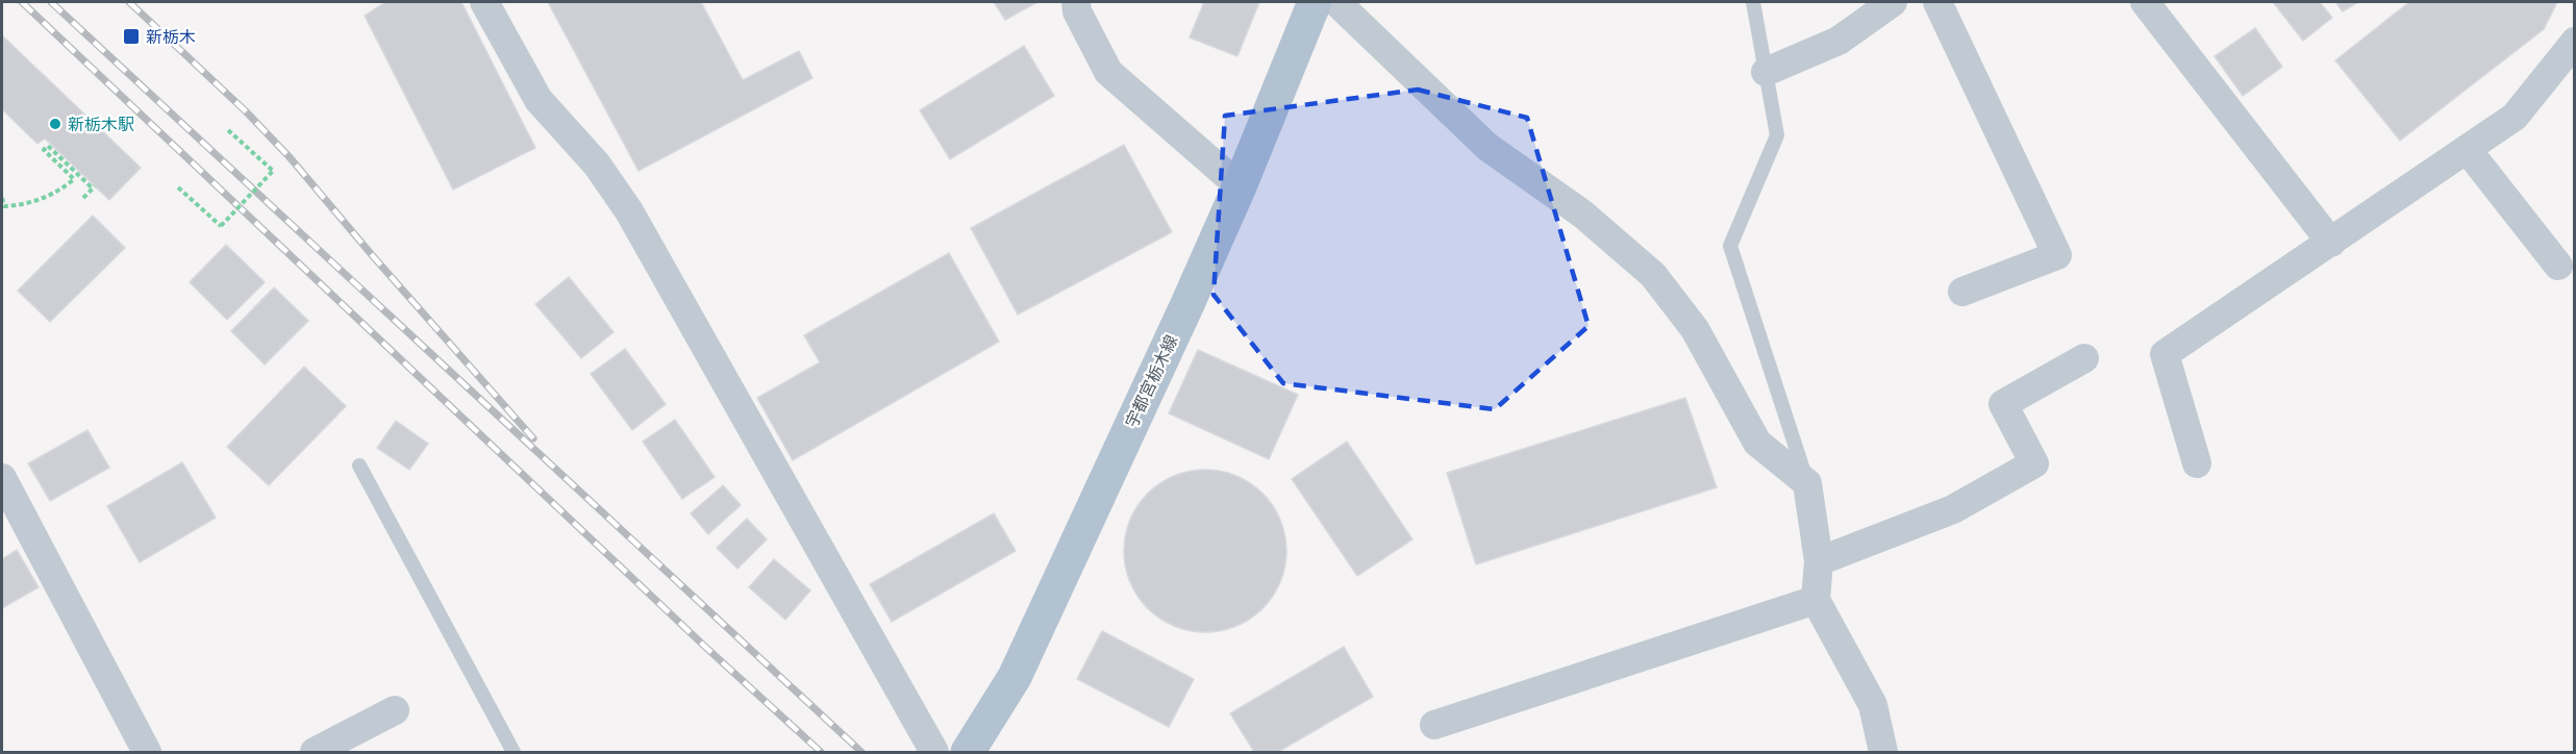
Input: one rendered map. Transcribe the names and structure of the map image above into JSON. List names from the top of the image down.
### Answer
{
  "streets": {
    "main road": ["宇都宮栃木線"]
  },
  "places": {
    "transit": ["新栃木"],
    "other": ["新栃木駅"]
  }
}
